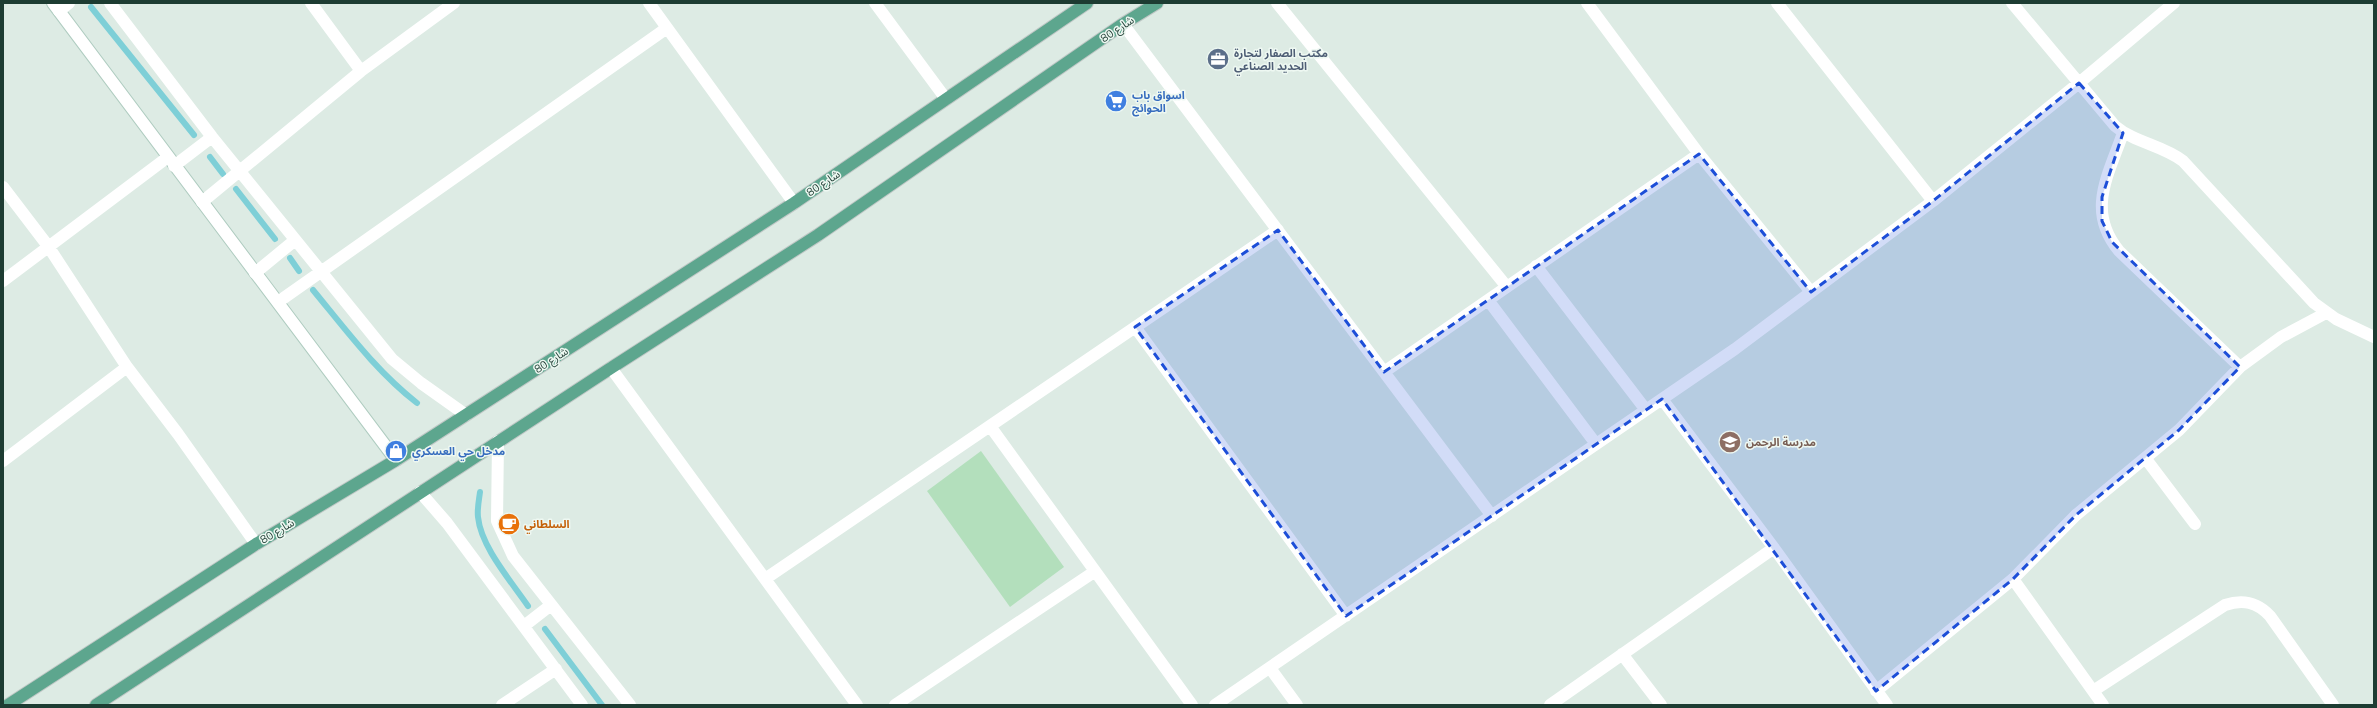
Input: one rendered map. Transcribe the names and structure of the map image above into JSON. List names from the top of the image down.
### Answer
{
  "streets": {
    "main road": ["شارع 80"]
  },
  "places": {
    "office": ["مكتب الصفار لتجارة الحديد الصناعي"],
    "supermarket": ["اسواق باب الحوائج"],
    "school or university": ["مدرسة الرحمن"],
    "shop": ["مدخل حي العسكري"],
    "cafe": ["السلطاني"]
  }
}
